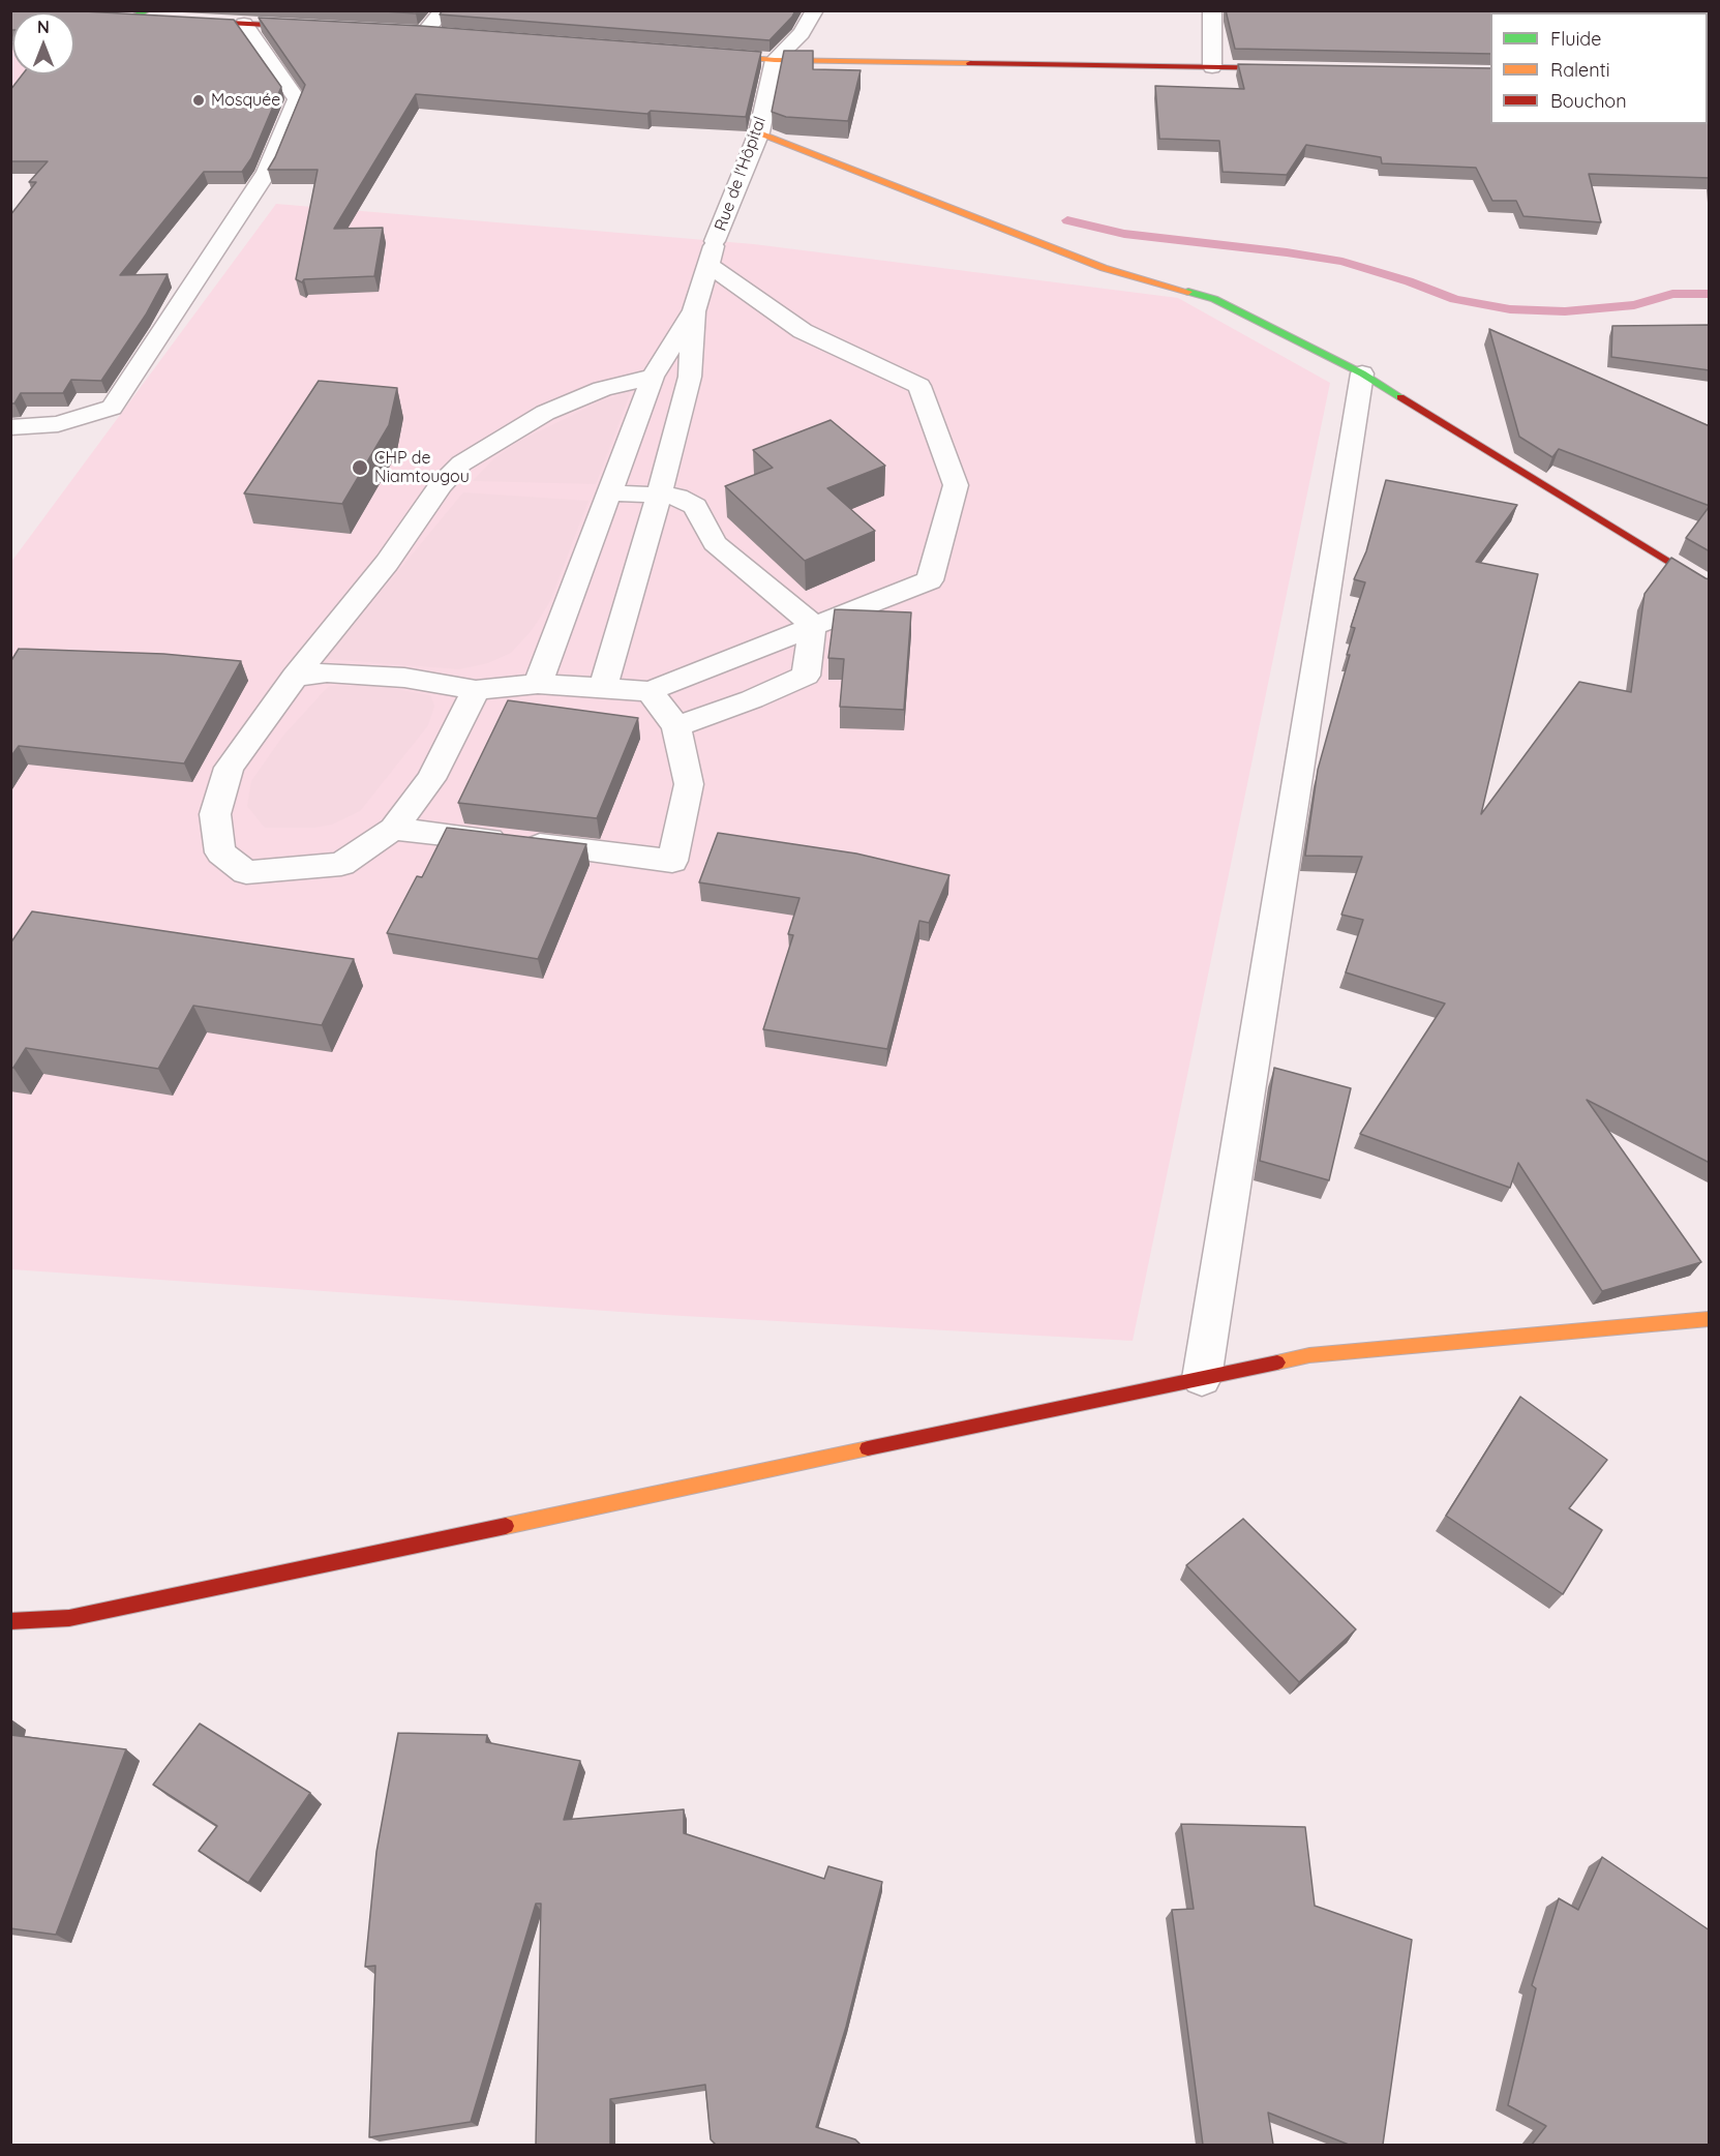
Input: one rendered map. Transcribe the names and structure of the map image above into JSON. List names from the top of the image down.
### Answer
{
  "streets": {
    "street": ["Rue de l'Hôpital"]
  },
  "places": ["Mosquée", "CHP de Niamtougou"],
  "legend": ["Fluide", "Ralenti", "Bouchon"],
  "north": "top"
}
